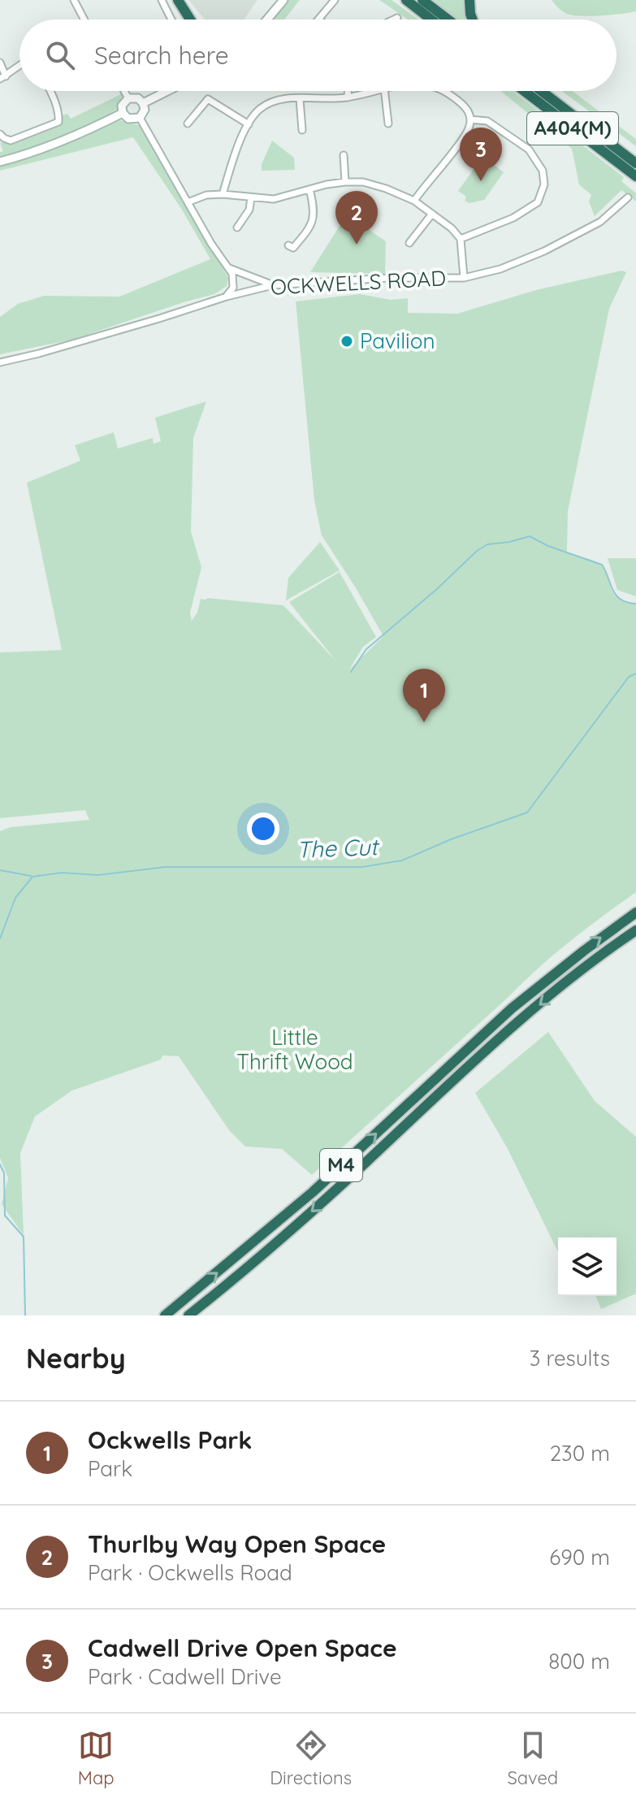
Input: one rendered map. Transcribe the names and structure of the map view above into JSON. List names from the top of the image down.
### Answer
{
  "streets": {
    "highway": ["A404(M)", "M4"],
    "street": ["OCKWELLS ROAD"]
  },
  "water": ["The Cut"],
  "parks": ["Little Thrift Wood"],
  "places": ["Pavilion"],
  "page": {
    "search": "Search here",
    "pins": ["3", "2", "1"],
    "heading": ["Nearby", "3 results"],
    "list": [
      {
        "mark": "1",
        "name": "Ockwells Park",
        "note": "Park",
        "value": "230 m"
      },
      {
        "mark": "2",
        "name": "Thurlby Way Open Space",
        "note": "Park · Ockwells Road",
        "value": "690 m"
      },
      {
        "mark": "3",
        "name": "Cadwell Drive Open Space",
        "note": "Park · Cadwell Drive",
        "value": "800 m"
      }
    ],
    "nav": ["Map", "Directions", "Saved"]
  }
}
